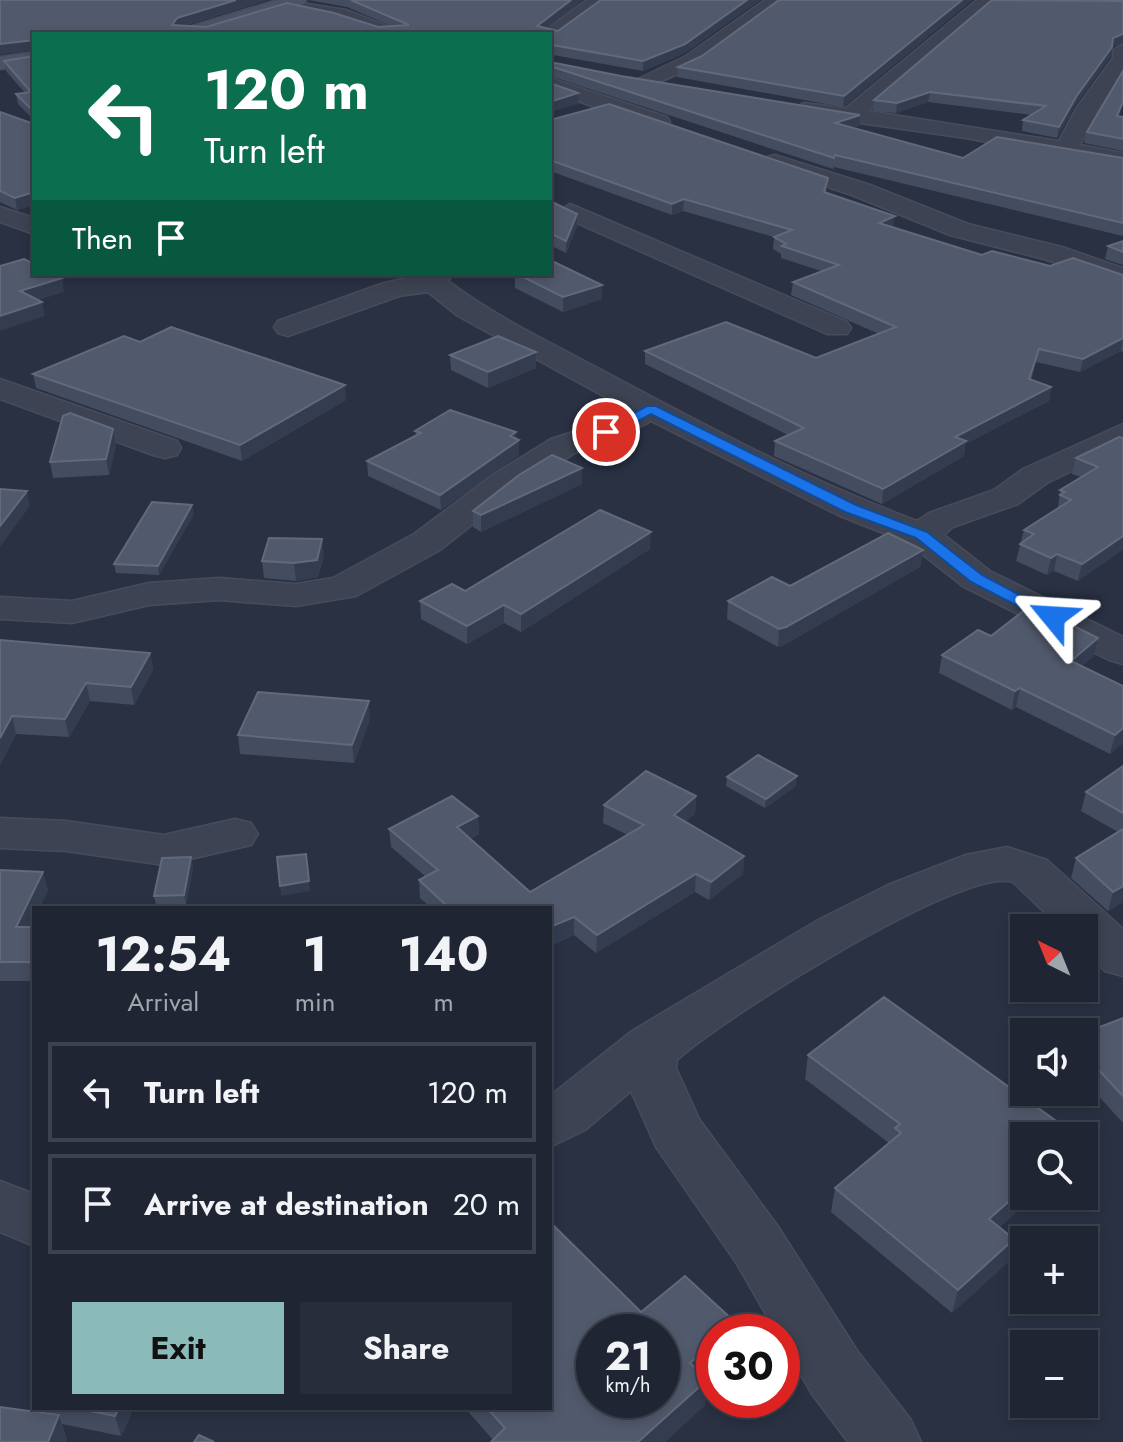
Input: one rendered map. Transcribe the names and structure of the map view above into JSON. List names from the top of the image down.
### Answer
{
  "north": "top left",
  "page": {
    "turn": ["120 m", "Turn left"],
    "then": "Then",
    "eta": [
      "12:54",
      "Arrival",
      "1",
      "min",
      "140",
      "m"
    ],
    "map_buttons": ["+", "−"],
    "list": [
      {
        "name": "Turn left",
        "value": "120 m"
      },
      {
        "name": "Arrive at destination",
        "value": "20 m"
      }
    ],
    "buttons": ["Exit", "Share"],
    "speed": "21 km/h",
    "limit": "30"
  }
}
